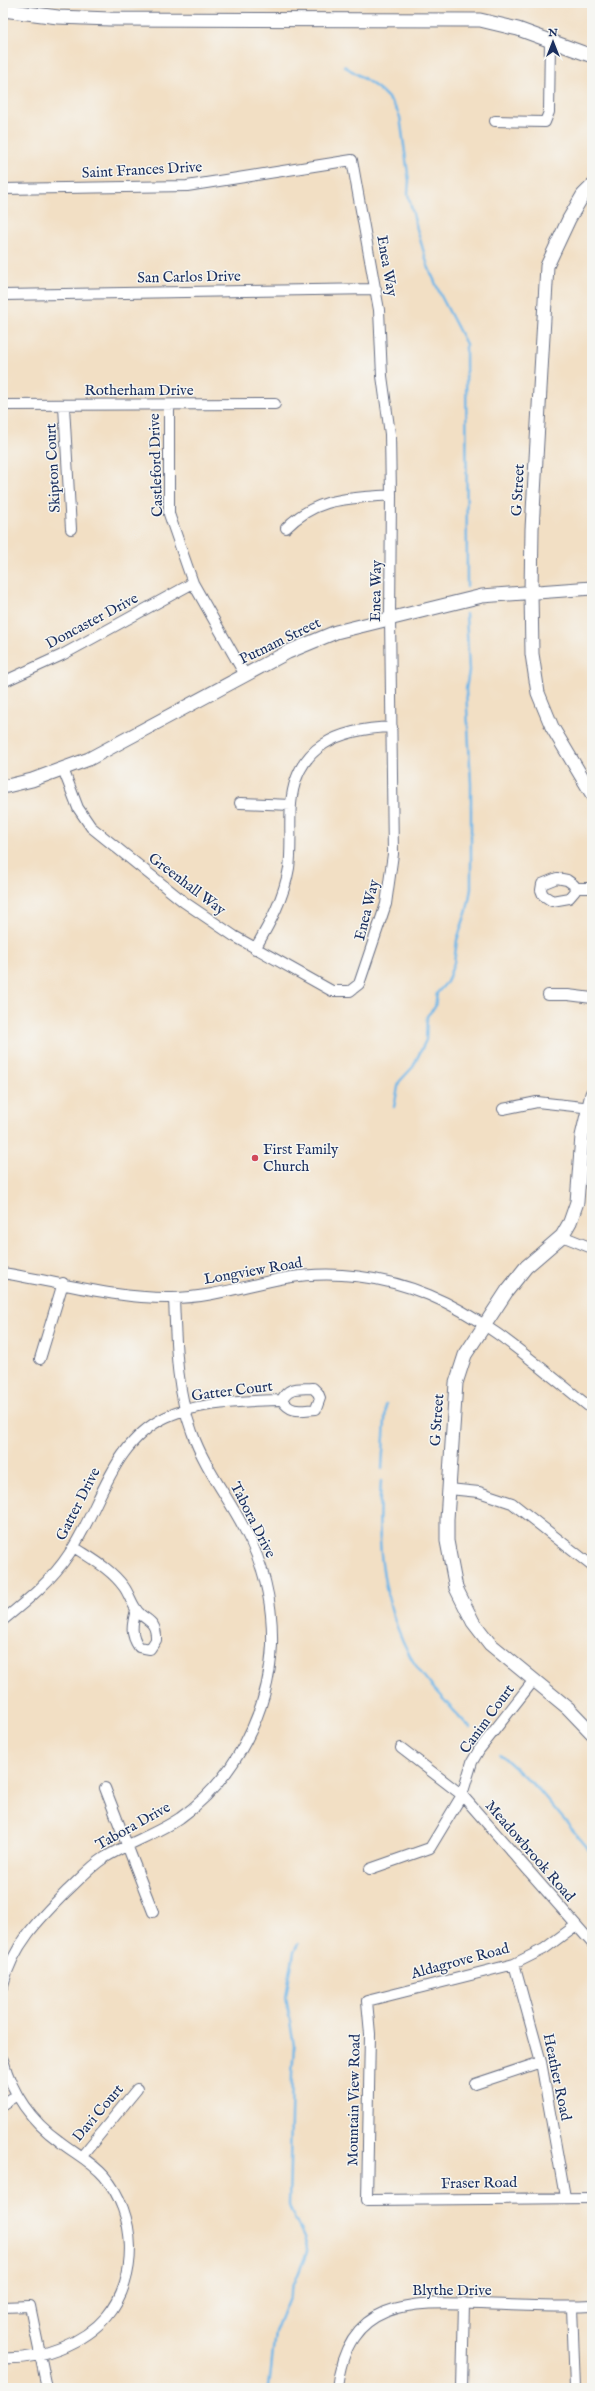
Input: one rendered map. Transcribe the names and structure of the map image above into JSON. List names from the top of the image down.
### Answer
{
  "streets": {
    "street": [
      "Saint Frances Drive",
      "Enea Way",
      "San Carlos Drive",
      "Rotherham Drive",
      "Castleford Drive",
      "Skipton Court",
      "G Street",
      "Doncaster Drive",
      "Putnam Street",
      "Greenhall Way",
      "Longview Road",
      "Gatter Court",
      "Gatter Drive",
      "Tabora Drive",
      "Canim Court",
      "Meadowbrook Road",
      "Aldagrove Road",
      "Heather Road",
      "Mountain View Road",
      "Davi Court",
      "Fraser Road",
      "Blythe Drive"
    ]
  },
  "crossings": [
    ["Saint Frances Drive", "Enea Way"],
    ["Enea Way", "San Carlos Drive"],
    ["Enea Way", "Putnam Street"],
    ["Enea Way", "Greenhall Way"],
    ["Rotherham Drive", "Castleford Drive"],
    ["Rotherham Drive", "Skipton Court"],
    ["Castleford Drive", "Doncaster Drive"],
    ["Castleford Drive", "Putnam Street"],
    ["G Street", "Putnam Street"],
    ["G Street", "Longview Road"],
    ["G Street", "Canim Court"],
    ["Putnam Street", "Greenhall Way"],
    ["Longview Road", "Tabora Drive"],
    ["Gatter Court", "Gatter Drive"],
    ["Gatter Court", "Tabora Drive"],
    ["Gatter Drive", "Tabora Drive"],
    ["Canim Court", "Meadowbrook Road"],
    ["Meadowbrook Road", "Aldagrove Road"],
    ["Aldagrove Road", "Heather Road"],
    ["Aldagrove Road", "Mountain View Road"],
    ["Heather Road", "Fraser Road"],
    ["Mountain View Road", "Fraser Road"]
  ],
  "places": ["First Family Church"],
  "north": "top"
}
